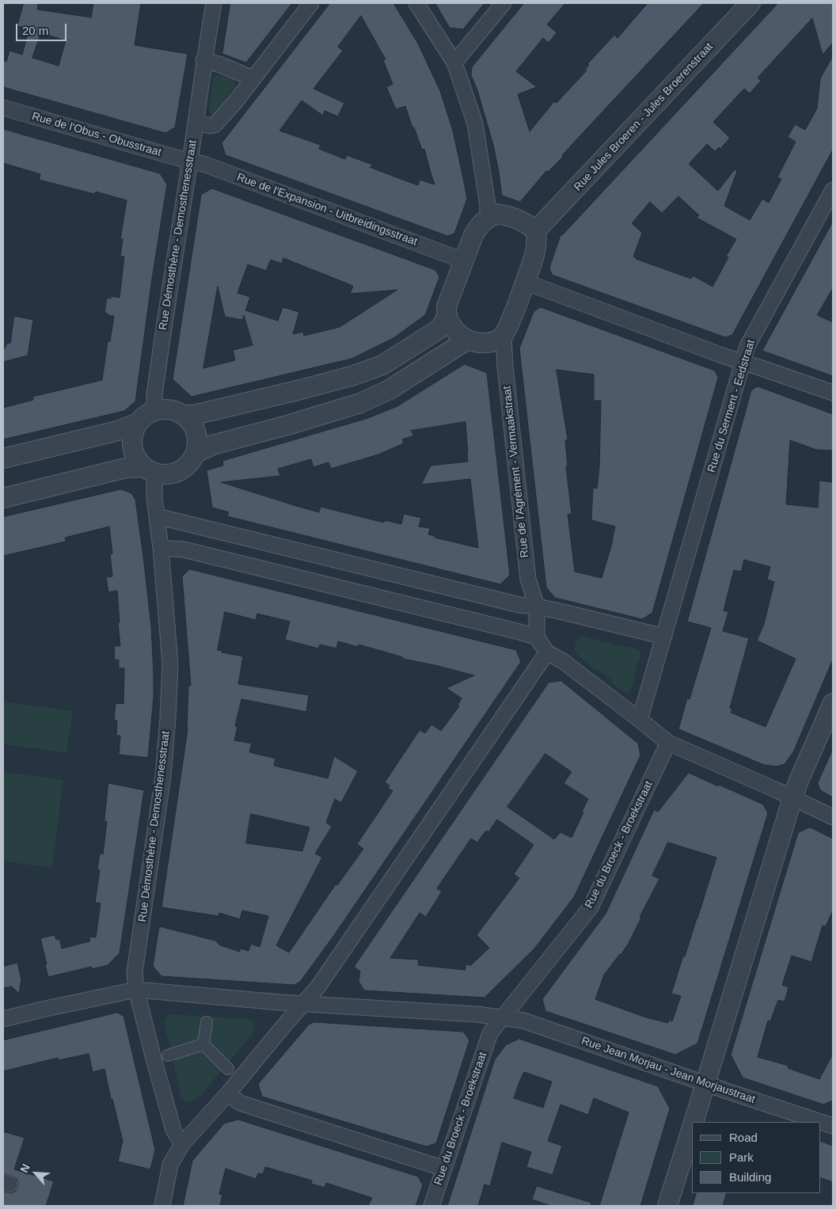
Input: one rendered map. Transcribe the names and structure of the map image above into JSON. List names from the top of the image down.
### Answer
{
  "streets": {
    "street": [
      "Rue Jules Broeren - Jules Broerenstraat",
      "Rue de l'Obus - Obusstraat",
      "Rue de l'Expansion - Uitbreidingsstraat",
      "Rue Démosthène - Demosthenesstraat",
      "Rue du Serment - Eedstraat",
      "Rue de l'Agrément - Vermaakstraat",
      "Rue du Broeck - Broekstraat",
      "Rue Jean Morjau - Jean Morjaustraat"
    ]
  },
  "crossings": [
    ["Rue de l'Obus - Obusstraat", "Rue de l'Expansion - Uitbreidingsstraat"],
    ["Rue de l'Obus - Obusstraat", "Rue Démosthène - Demosthenesstraat"],
    ["Rue de l'Expansion - Uitbreidingsstraat", "Rue Démosthène - Demosthenesstraat"],
    ["Rue Démosthène - Demosthenesstraat", "Rue Jean Morjau - Jean Morjaustraat"],
    ["Rue du Broeck - Broekstraat", "Rue Jean Morjau - Jean Morjaustraat"]
  ],
  "legend": ["Road", "Park", "Building"],
  "scale_bar": "20 m",
  "north": "top left"
}
